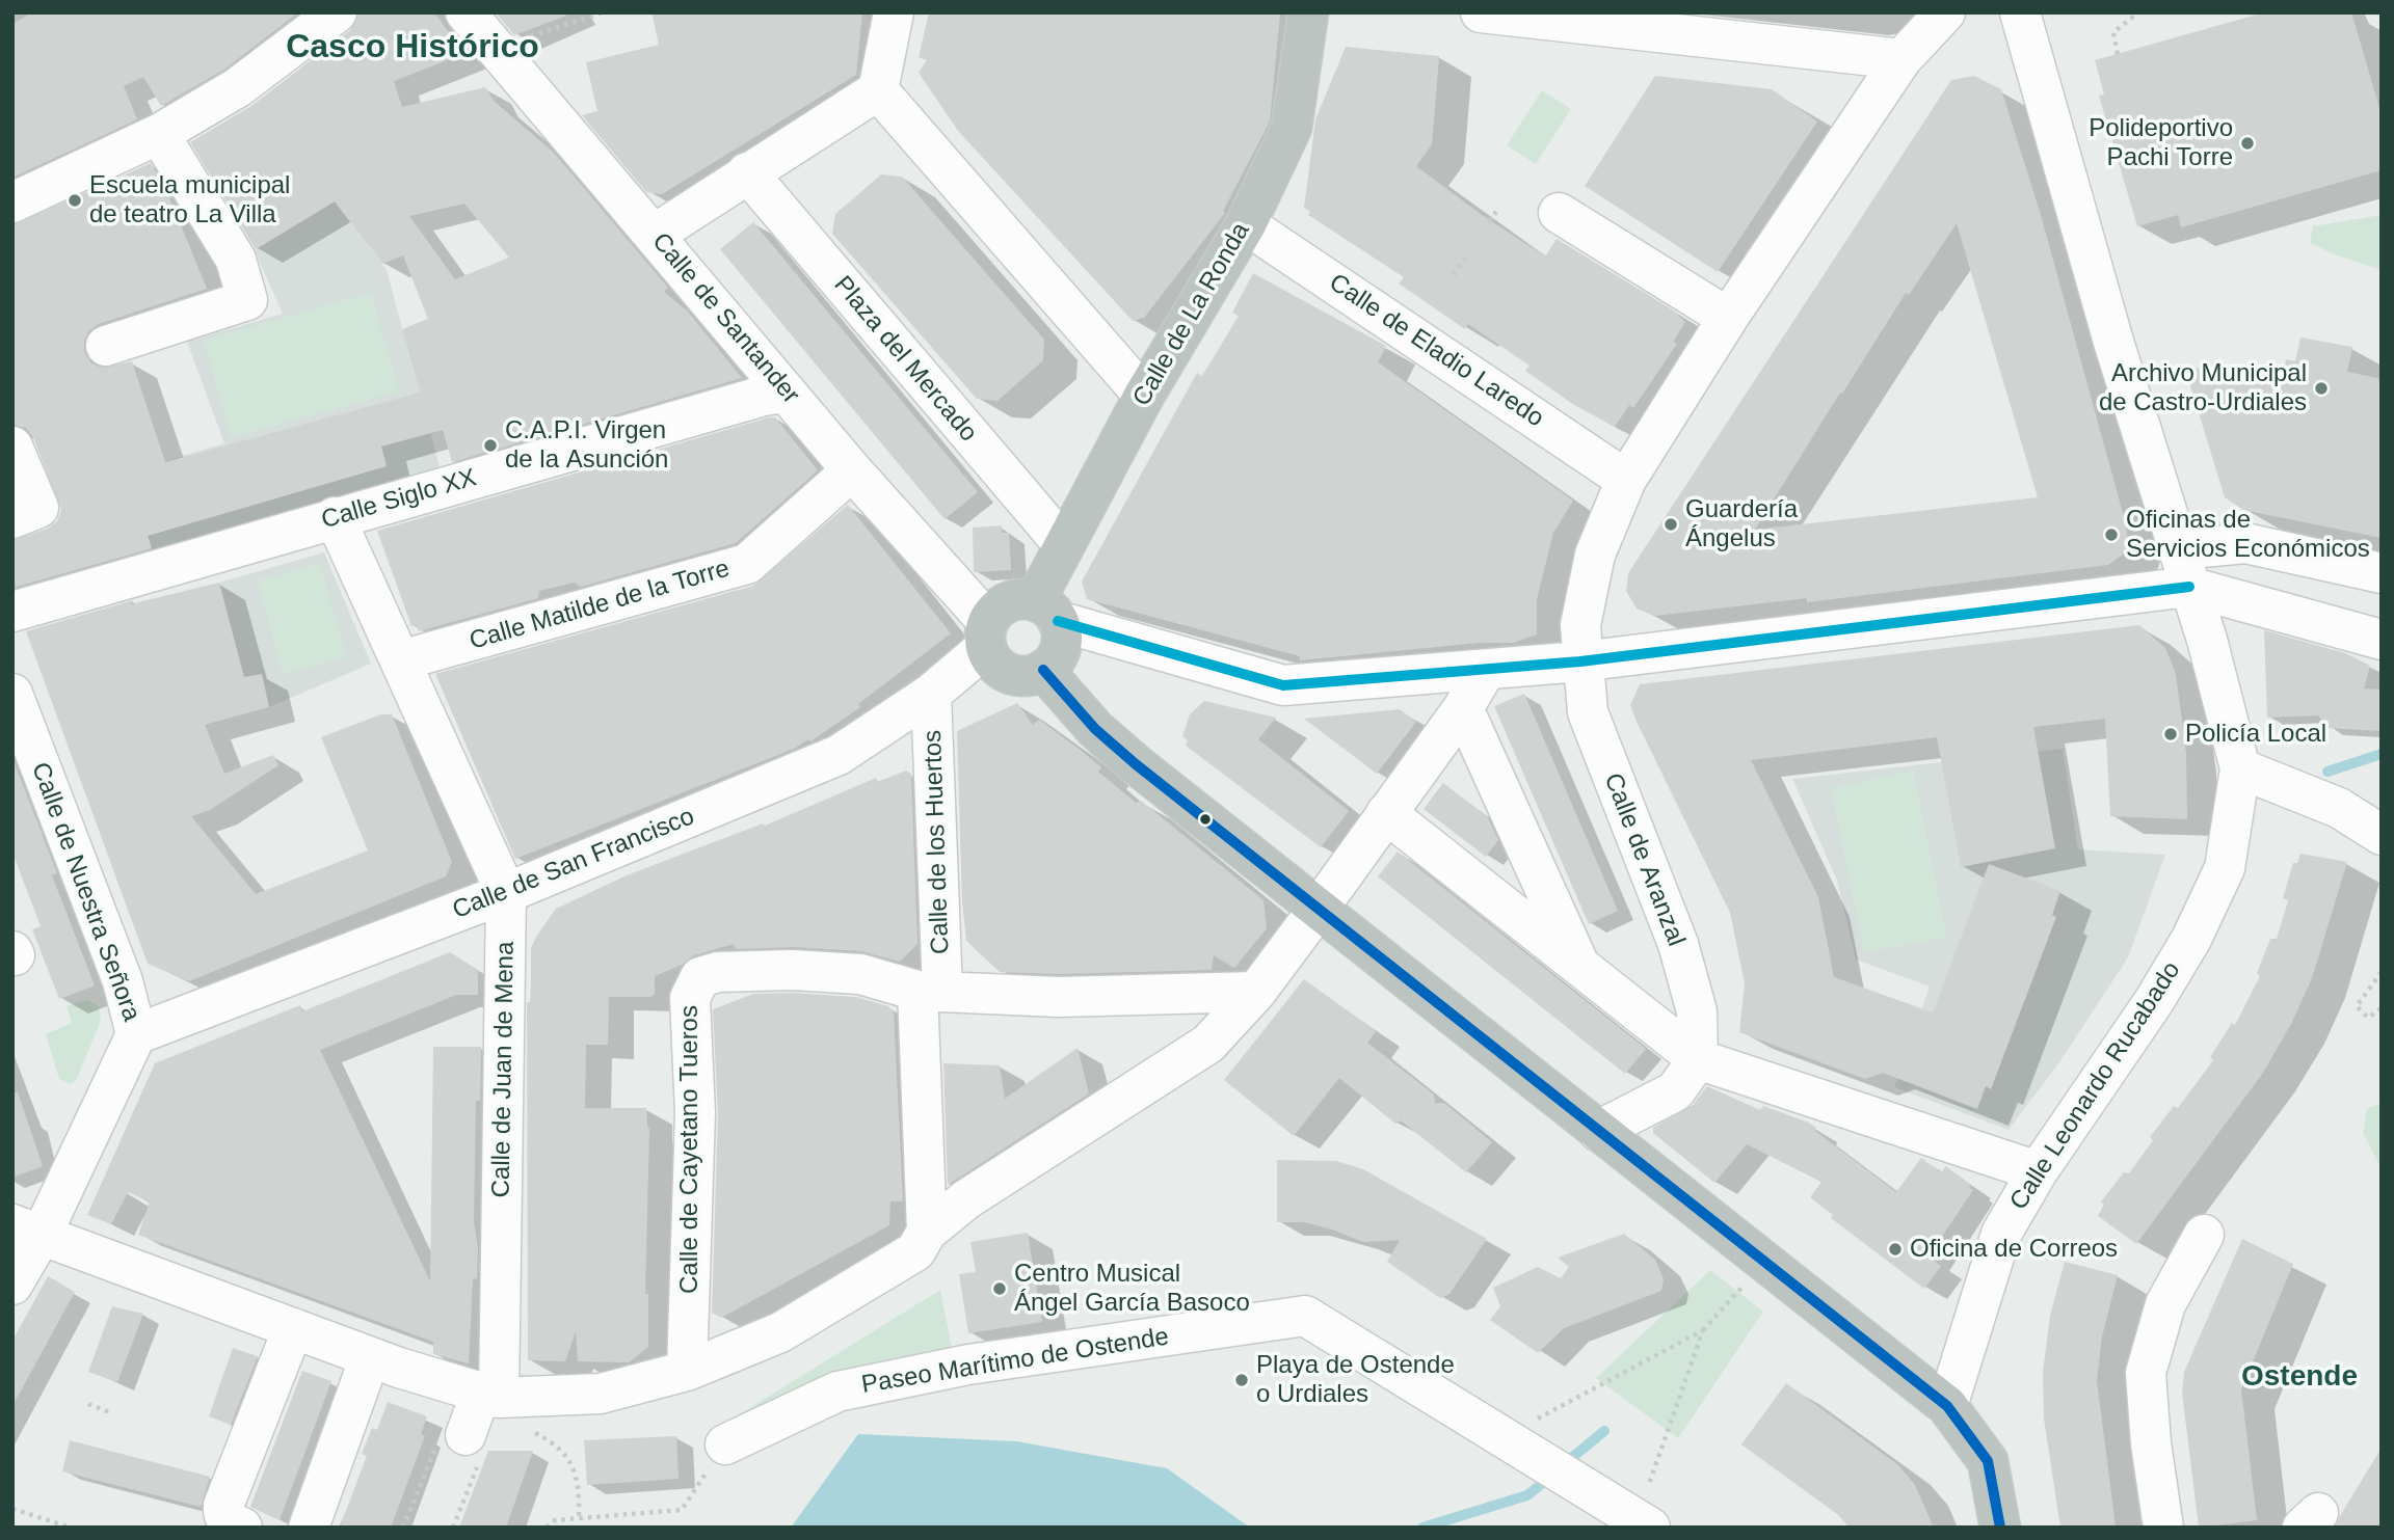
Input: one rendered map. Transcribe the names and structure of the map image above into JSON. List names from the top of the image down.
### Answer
{
  "streets": {
    "highway": ["Calle de La Ronda"],
    "street": [
      "Calle de Santander",
      "Calle de Eladio Laredo",
      "Plaza del Mercado",
      "Calle Siglo XX",
      "Calle Matilde de la Torre",
      "Calle de los Huertos",
      "Calle de Aranzal",
      "Calle de San Francisco",
      "Calle de Nuestra Señora",
      "Calle de Juan de Mena",
      "Calle Leonardo Rucabado",
      "Calle de Cayetano Tueros",
      "Paseo Marítimo de Ostende"
    ]
  },
  "crossings": [
    ["Calle de La Ronda", "Calle de Santander"],
    ["Calle de La Ronda", "Calle de Eladio Laredo"],
    ["Calle de La Ronda", "Plaza del Mercado"],
    ["Calle de La Ronda", "Calle de San Francisco"],
    ["Calle de Santander", "Calle Siglo XX"],
    ["Calle de Santander", "Calle Matilde de la Torre"],
    ["Calle de Santander", "Calle de San Francisco"],
    ["Calle de Eladio Laredo", "Calle de Aranzal"],
    ["Calle Siglo XX", "Calle de Juan de Mena"],
    ["Calle Matilde de la Torre", "Calle de Juan de Mena"],
    ["Calle de los Huertos", "Calle de San Francisco"],
    ["Calle de los Huertos", "Calle de Cayetano Tueros"],
    ["Calle de San Francisco", "Calle de Nuestra Señora"],
    ["Calle de San Francisco", "Calle de Juan de Mena"]
  ],
  "districts": ["Casco Histórico", "Ostende"],
  "places": [
    "Polideportivo Pachi Torre",
    "Escuela municipal de teatro La Villa",
    "Archivo Municipal de Castro-Urdiales",
    "C.A.P.I. Virgen de la Asunción",
    "Guardería Ángelus",
    "Oficinas de Servicios Económicos",
    "Policía Local",
    "Oficina de Correos",
    "Centro Musical Ángel García Basoco",
    "Playa de Ostende o Urdiales"
  ]
}
